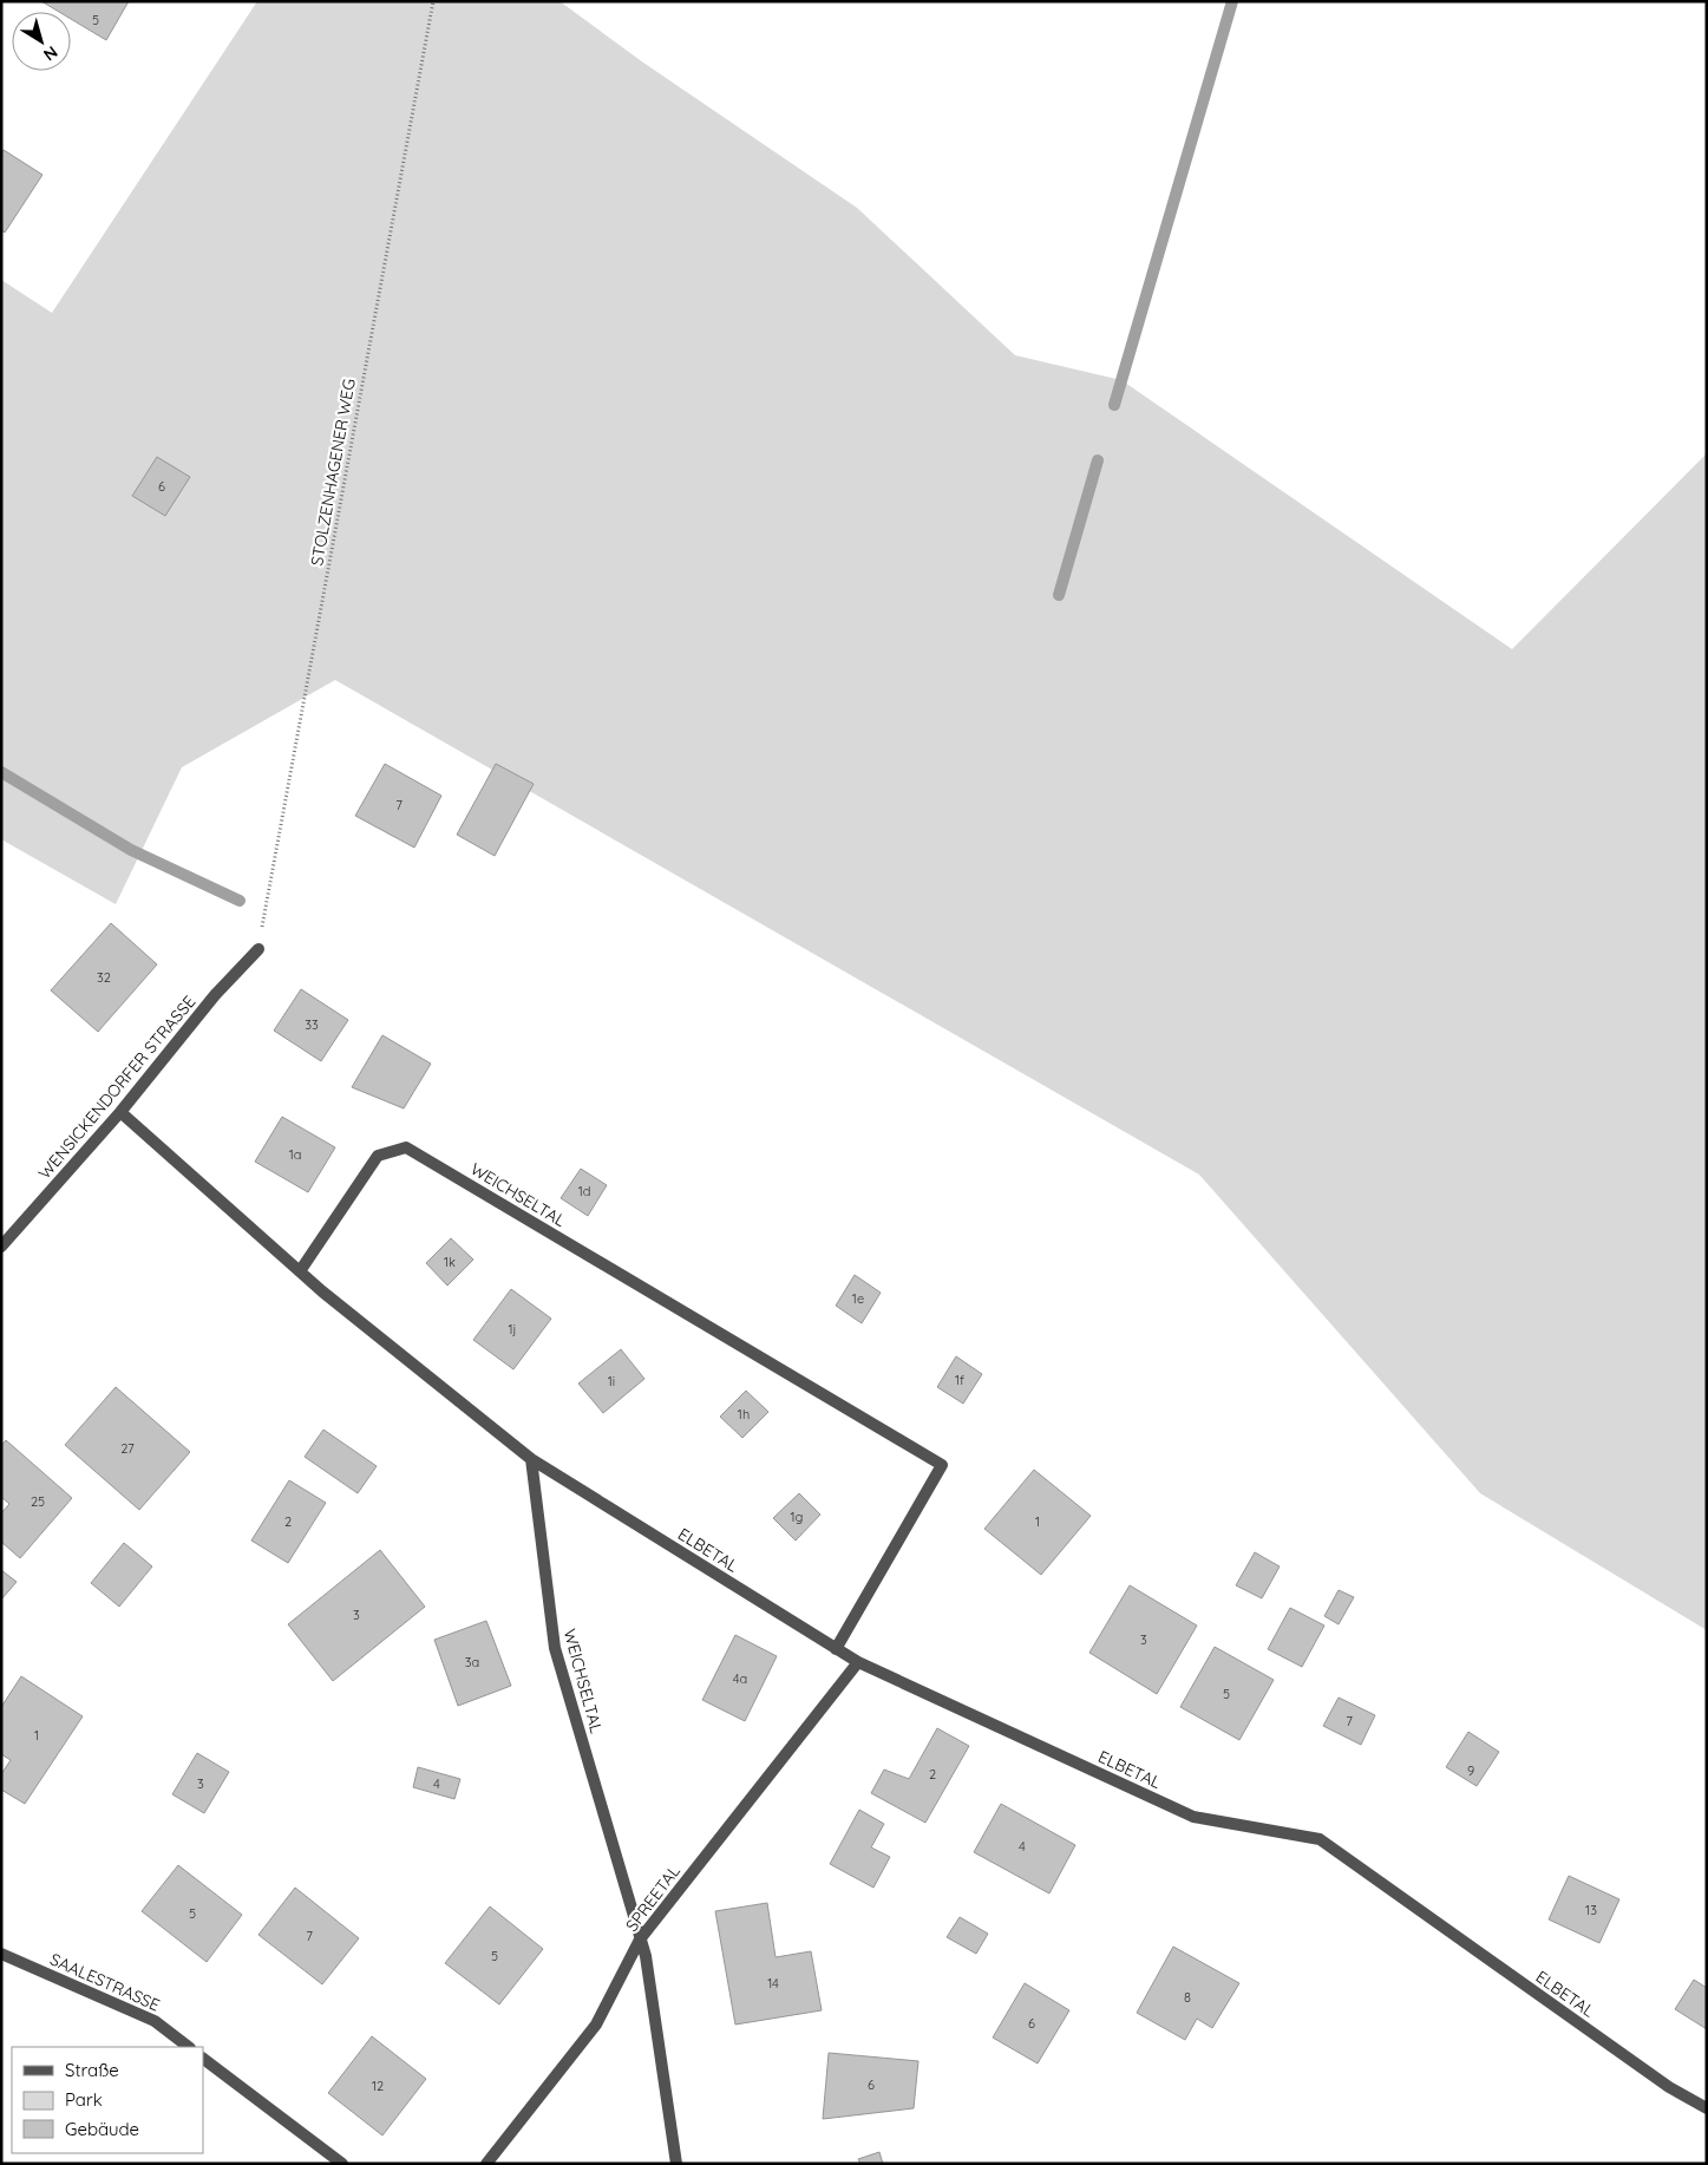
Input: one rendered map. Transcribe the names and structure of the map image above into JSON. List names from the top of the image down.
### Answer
{
  "streets": {
    "street": [
      "WENSICKENDORFER STRASSE",
      "WEICHSELTAL",
      "ELBETAL",
      "SPREETAL",
      "SAALESTRASSE"
    ],
    "path": ["STOLZENHAGENER WEG"]
  },
  "crossings": [
    ["STOLZENHAGENER WEG", "WENSICKENDORFER STRASSE"],
    ["WEICHSELTAL", "ELBETAL"],
    ["WEICHSELTAL", "SPREETAL"],
    ["ELBETAL", "SPREETAL"]
  ],
  "house_numbers": [
    "5",
    "6",
    "7",
    "32",
    "33",
    "1a",
    "1d",
    "1k",
    "1e",
    "1j",
    "1f",
    "1i",
    "1h",
    "27",
    "25",
    "1g",
    "2",
    "1",
    "3",
    "3",
    "3a",
    "4a",
    "5",
    "7",
    "1",
    "9",
    "2",
    "3",
    "4",
    "4",
    "13",
    "5",
    "7",
    "5",
    "14",
    "8",
    "6",
    "6",
    "12"
  ],
  "legend": ["Straße", "Park", "Gebäude"],
  "north": "bottom right"
}
